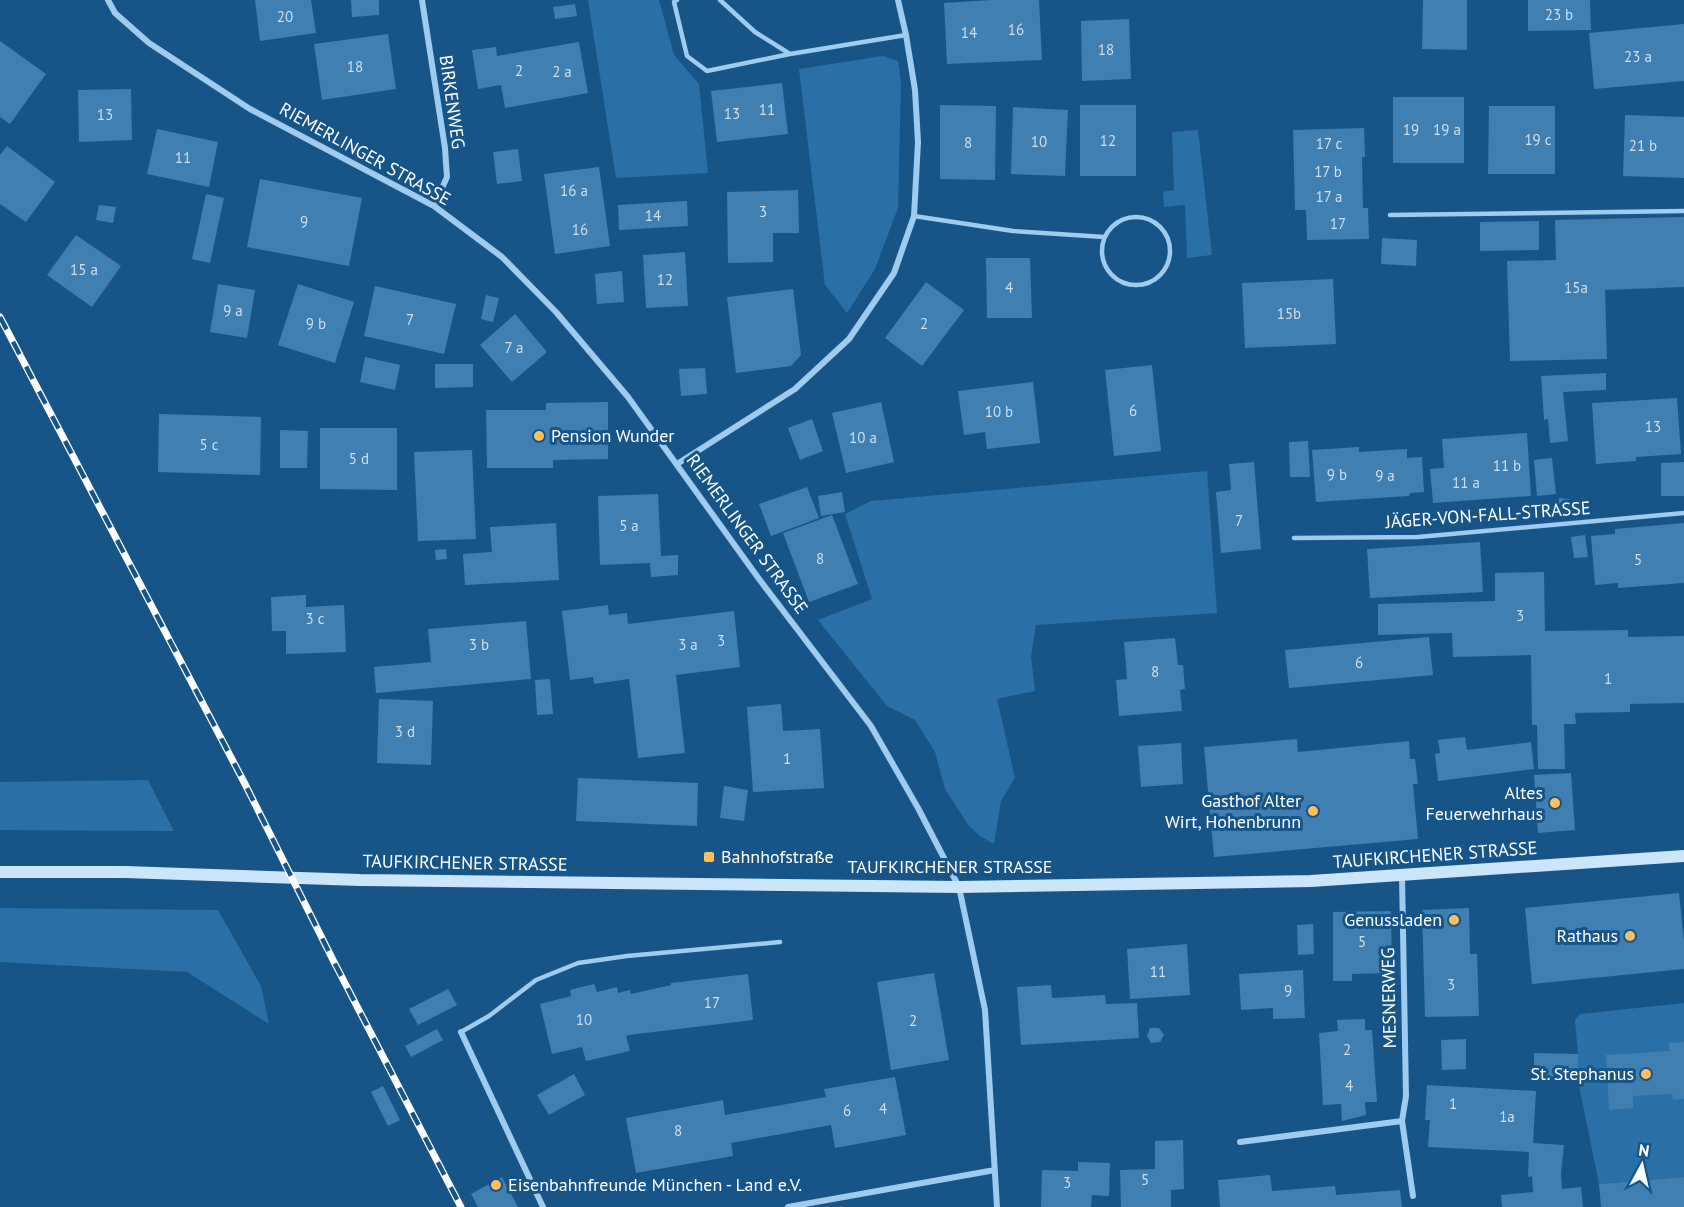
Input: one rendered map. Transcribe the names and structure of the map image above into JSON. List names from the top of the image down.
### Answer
{
  "streets": {
    "main road": ["TAUFKIRCHENER STRASSE"],
    "street": ["BIRKENWEG", "RIEMERLINGER STRASSE", "MESNERWEG"],
    "lane": ["JÄGER-VON-FALL-STRASSE"]
  },
  "crossings": [
    ["BIRKENWEG", "RIEMERLINGER STRASSE"],
    ["RIEMERLINGER STRASSE", "TAUFKIRCHENER STRASSE"],
    ["TAUFKIRCHENER STRASSE", "MESNERWEG"]
  ],
  "places": {
    "other": [
      "Pension Wunder",
      "Altes Feuerwehrhaus",
      "Gasthof Alter Wirt, Hohenbrunn",
      "Genussladen",
      "Rathaus",
      "St. Stephanus",
      "Eisenbahnfreunde München - Land e.V."
    ],
    "transit": ["Bahnhofstraße"]
  },
  "house_numbers": [
    "23 b",
    "20",
    "16",
    "14",
    "18",
    "23 a",
    "18",
    "2",
    "2 a",
    "11",
    "13",
    "13",
    "19",
    "19 a",
    "19 c",
    "12",
    "10",
    "8",
    "17 c",
    "21 b",
    "11",
    "17 b",
    "16 a",
    "17 a",
    "3",
    "14",
    "9",
    "17",
    "16",
    "15 a",
    "12",
    "4",
    "15a",
    "9 a",
    "15b",
    "7",
    "9 b",
    "2",
    "7 a",
    "6",
    "10 b",
    "13",
    "10 a",
    "5 c",
    "5 d",
    "11 b",
    "9 b",
    "9 a",
    "11 a",
    "7",
    "5 a",
    "8",
    "5",
    "3",
    "3 c",
    "3",
    "3 b",
    "3 a",
    "6",
    "8",
    "1",
    "3 d",
    "1",
    "5",
    "11",
    "3",
    "9",
    "17",
    "10",
    "2",
    "2",
    "4",
    "1",
    "4",
    "6",
    "1a",
    "8",
    "5",
    "3"
  ],
  "north": "top"
}
